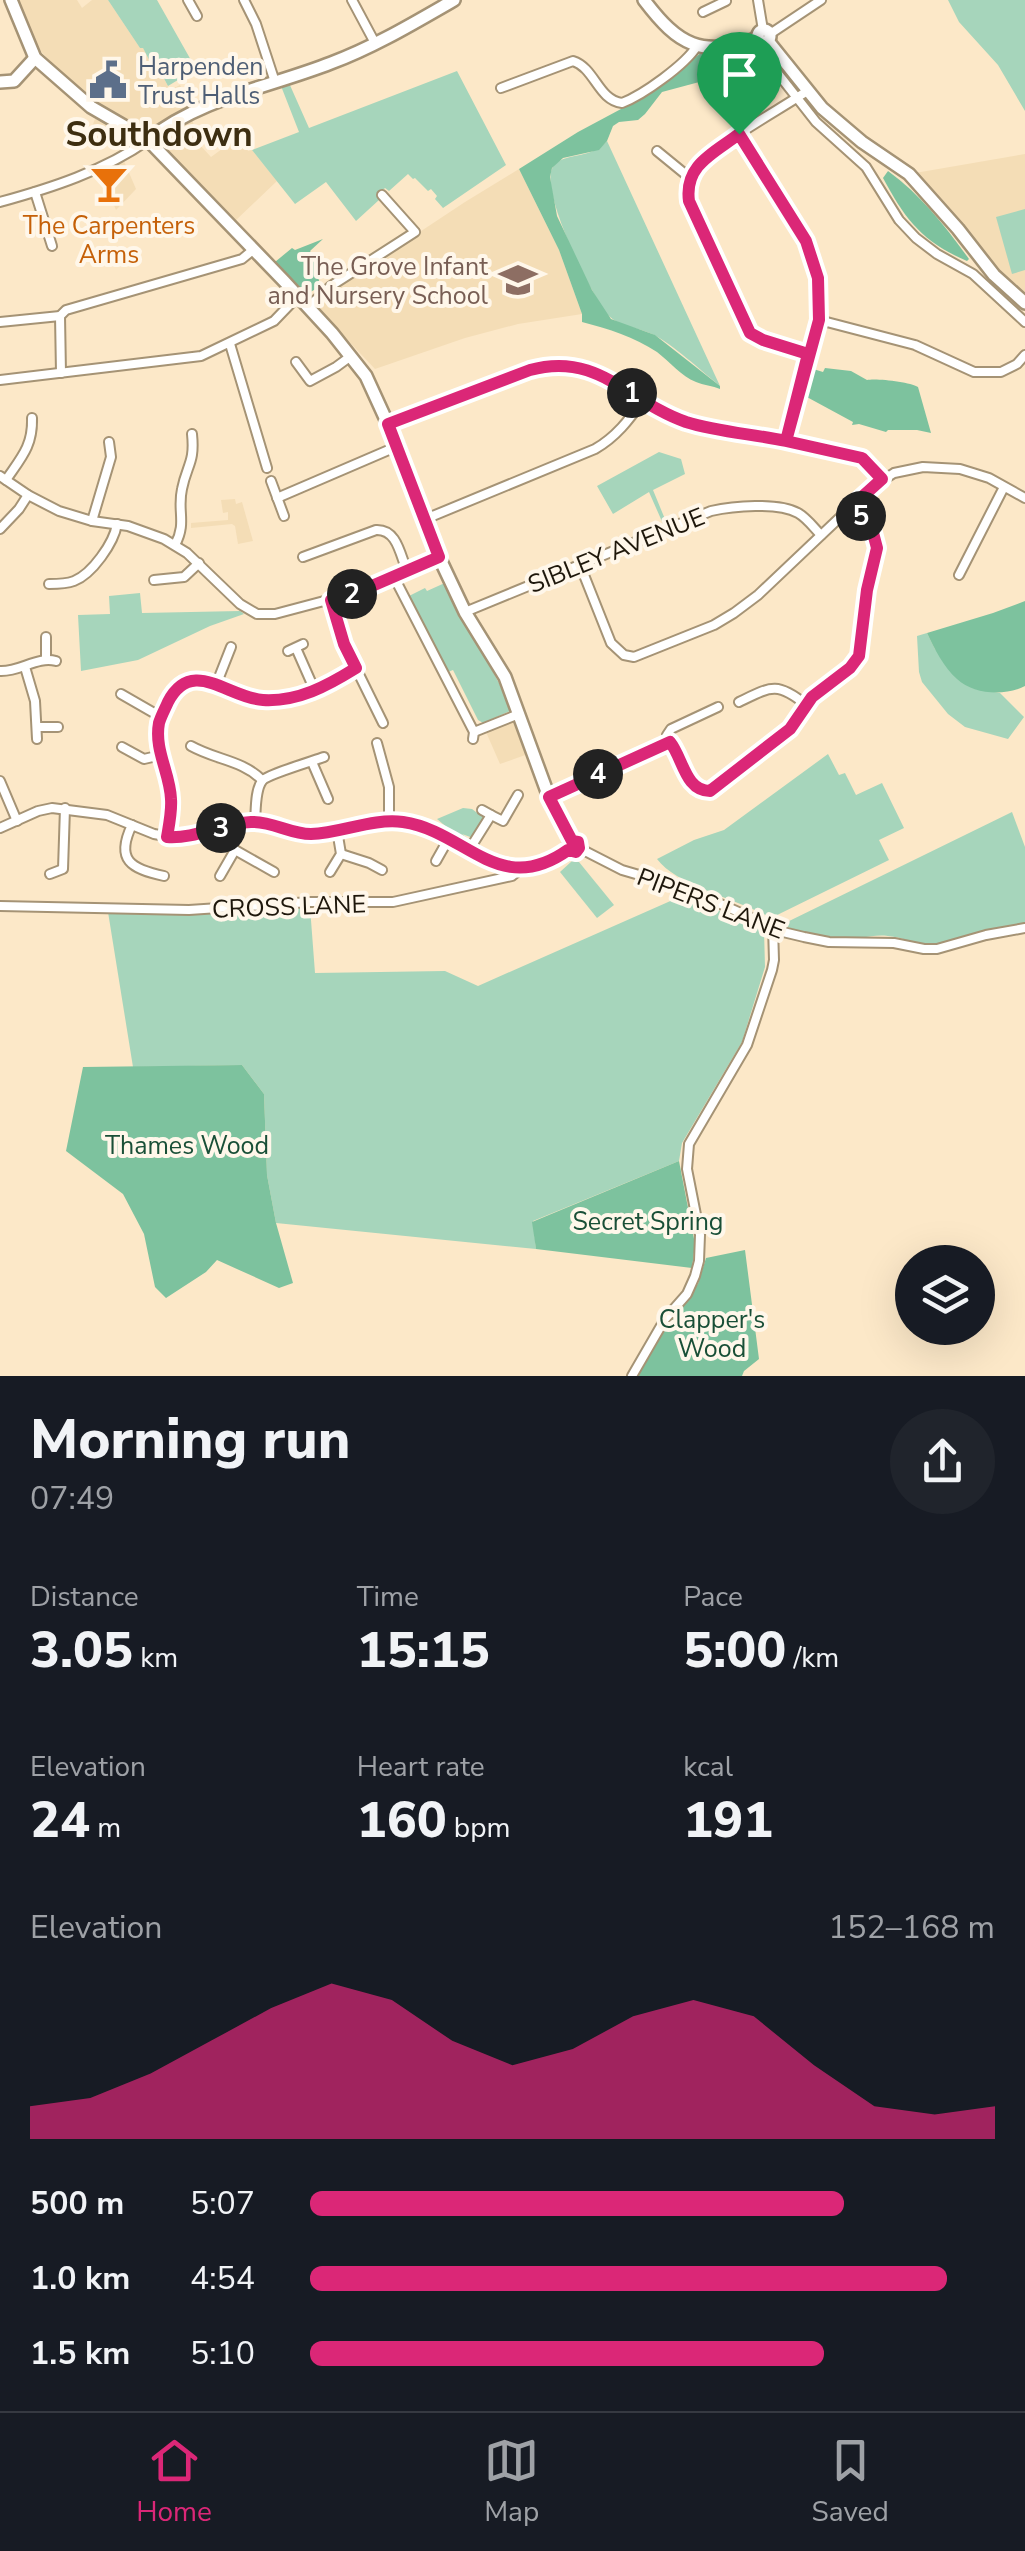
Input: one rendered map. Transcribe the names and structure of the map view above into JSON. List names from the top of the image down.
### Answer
{
  "streets": {
    "street": ["SIBLEY AVENUE", "PIPERS LANE", "CROSS LANE"]
  },
  "crossings": [
    ["PIPERS LANE", "CROSS LANE"]
  ],
  "districts": ["Southdown"],
  "parks": ["Thames Wood", "Secret Spring", "Clapper's Wood"],
  "places": {
    "public building": ["Harpenden Trust Halls"],
    "bar": ["The Carpenters Arms"],
    "school or university": ["The Grove Infant and Nursery School"]
  },
  "page": {
    "pins": [
      "1",
      "5",
      "2",
      "4",
      "3"
    ],
    "heading": ["Morning run", "07:49"],
    "stats": [
      ["Distance", "3.05 km"],
      ["Time", "15:15"],
      ["Pace", "5:00 /km"],
      ["Elevation", "24 m"],
      ["Heart rate", "160 bpm"],
      ["kcal", "191"]
    ],
    "chart": ["Elevation", "152–168 m"],
    "list": [
      {
        "name": "500 m",
        "note": "5:07"
      },
      {
        "name": "1.0 km",
        "note": "4:54"
      },
      {
        "name": "1.5 km",
        "note": "5:10"
      }
    ],
    "tabs": ["Home", "Map", "Saved"]
  }
}
